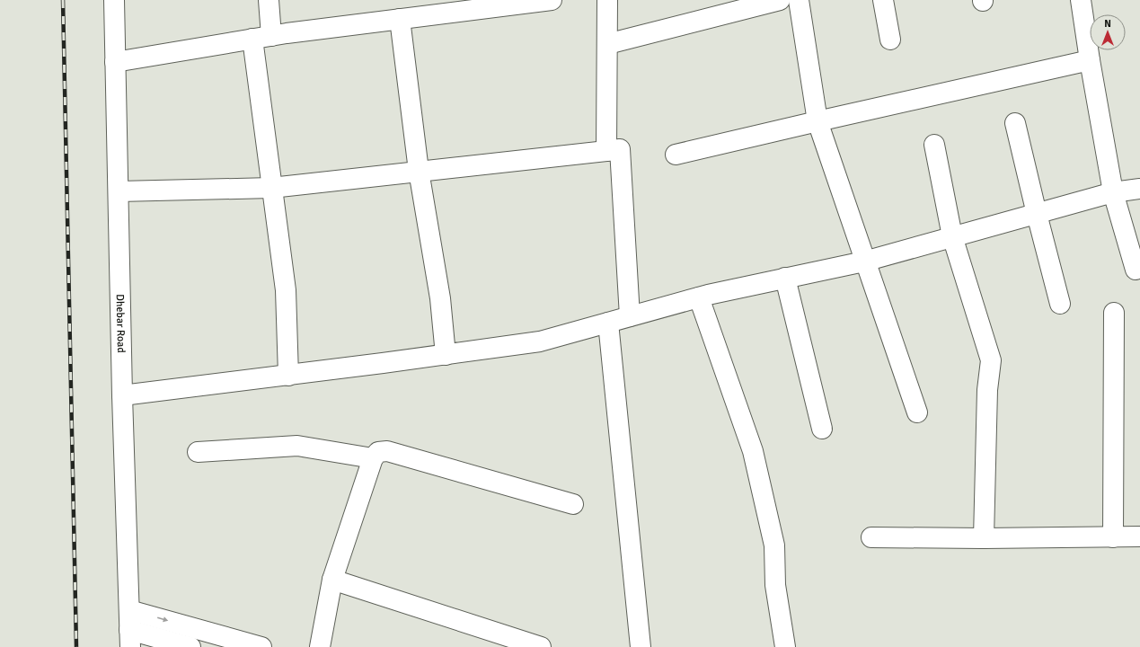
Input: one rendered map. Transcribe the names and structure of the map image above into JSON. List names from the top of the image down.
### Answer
{
  "streets": {
    "street": ["Dhebar Road"]
  },
  "north": "top"
}
